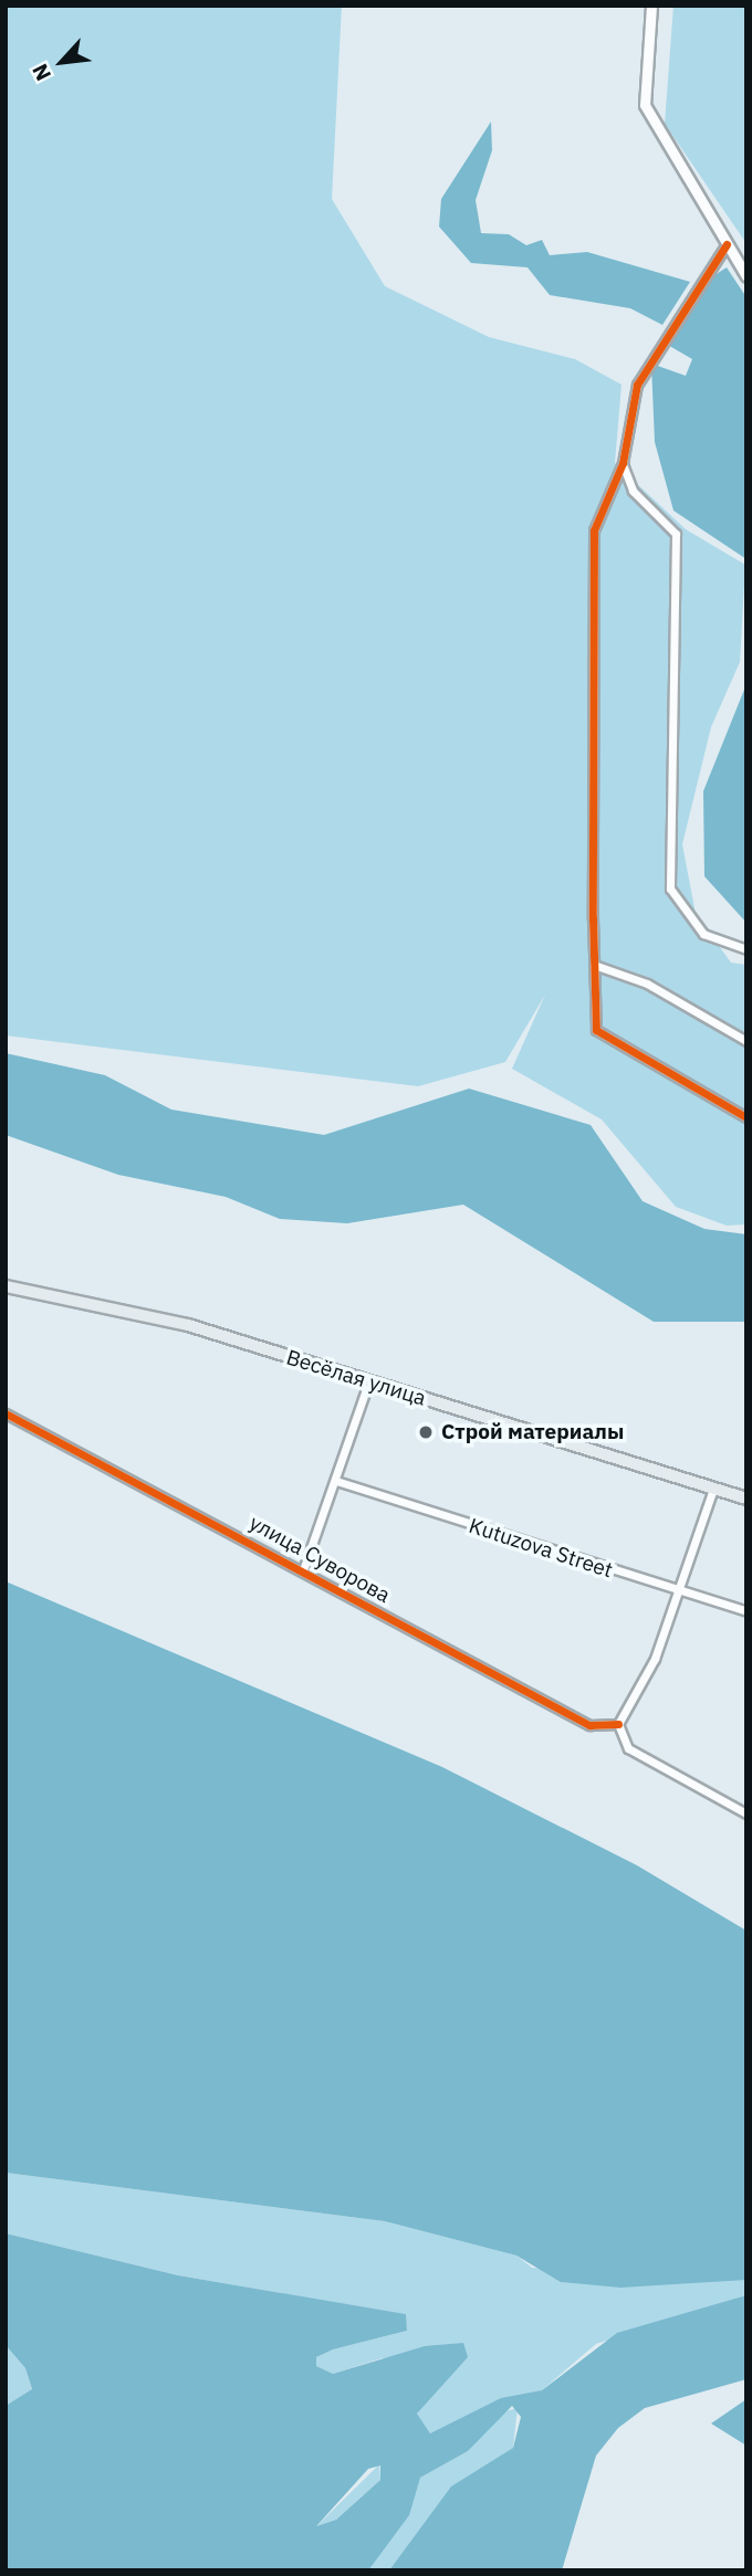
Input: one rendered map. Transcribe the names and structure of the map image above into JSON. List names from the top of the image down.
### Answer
{
  "streets": {
    "main road": ["Весёлая улица"],
    "street": ["Kutuzova Street", "улица Суворова"]
  },
  "places": ["Строй материалы"],
  "north": "bottom left"
}
